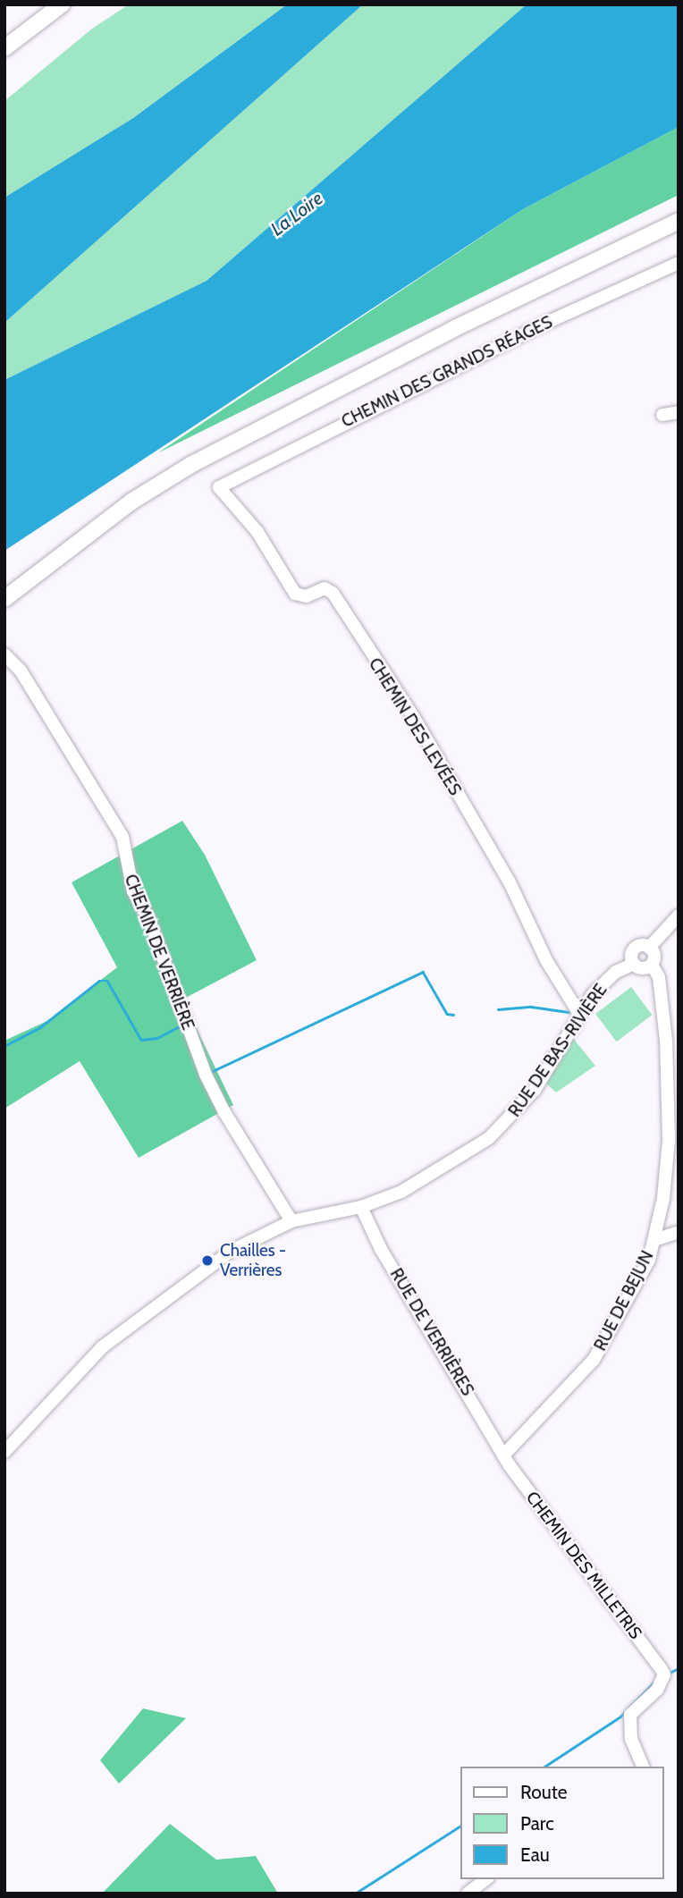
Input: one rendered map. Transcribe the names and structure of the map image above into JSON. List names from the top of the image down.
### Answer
{
  "streets": {
    "street": [
      "CHEMIN DES GRANDS RÉAGES",
      "CHEMIN DES LEVÉES",
      "CHEMIN DE VERRIÈRE",
      "RUE DE BAS-RIVIÈRE",
      "RUE DE BEJUN",
      "RUE DE VERRIÈRES",
      "CHEMIN DES MILLETRIS"
    ]
  },
  "crossings": [
    ["CHEMIN DES GRANDS RÉAGES", "CHEMIN DES LEVÉES"],
    ["CHEMIN DES LEVÉES", "RUE DE BAS-RIVIÈRE"],
    ["CHEMIN DE VERRIÈRE", "RUE DE BAS-RIVIÈRE"],
    ["RUE DE BAS-RIVIÈRE", "RUE DE BEJUN"],
    ["RUE DE BAS-RIVIÈRE", "RUE DE VERRIÈRES"],
    ["RUE DE BEJUN", "RUE DE VERRIÈRES"],
    ["RUE DE BEJUN", "CHEMIN DES MILLETRIS"],
    ["RUE DE VERRIÈRES", "CHEMIN DES MILLETRIS"]
  ],
  "water": ["La Loire"],
  "places": ["Chailles - Verrières"],
  "legend": ["Route", "Parc", "Eau"]
}
